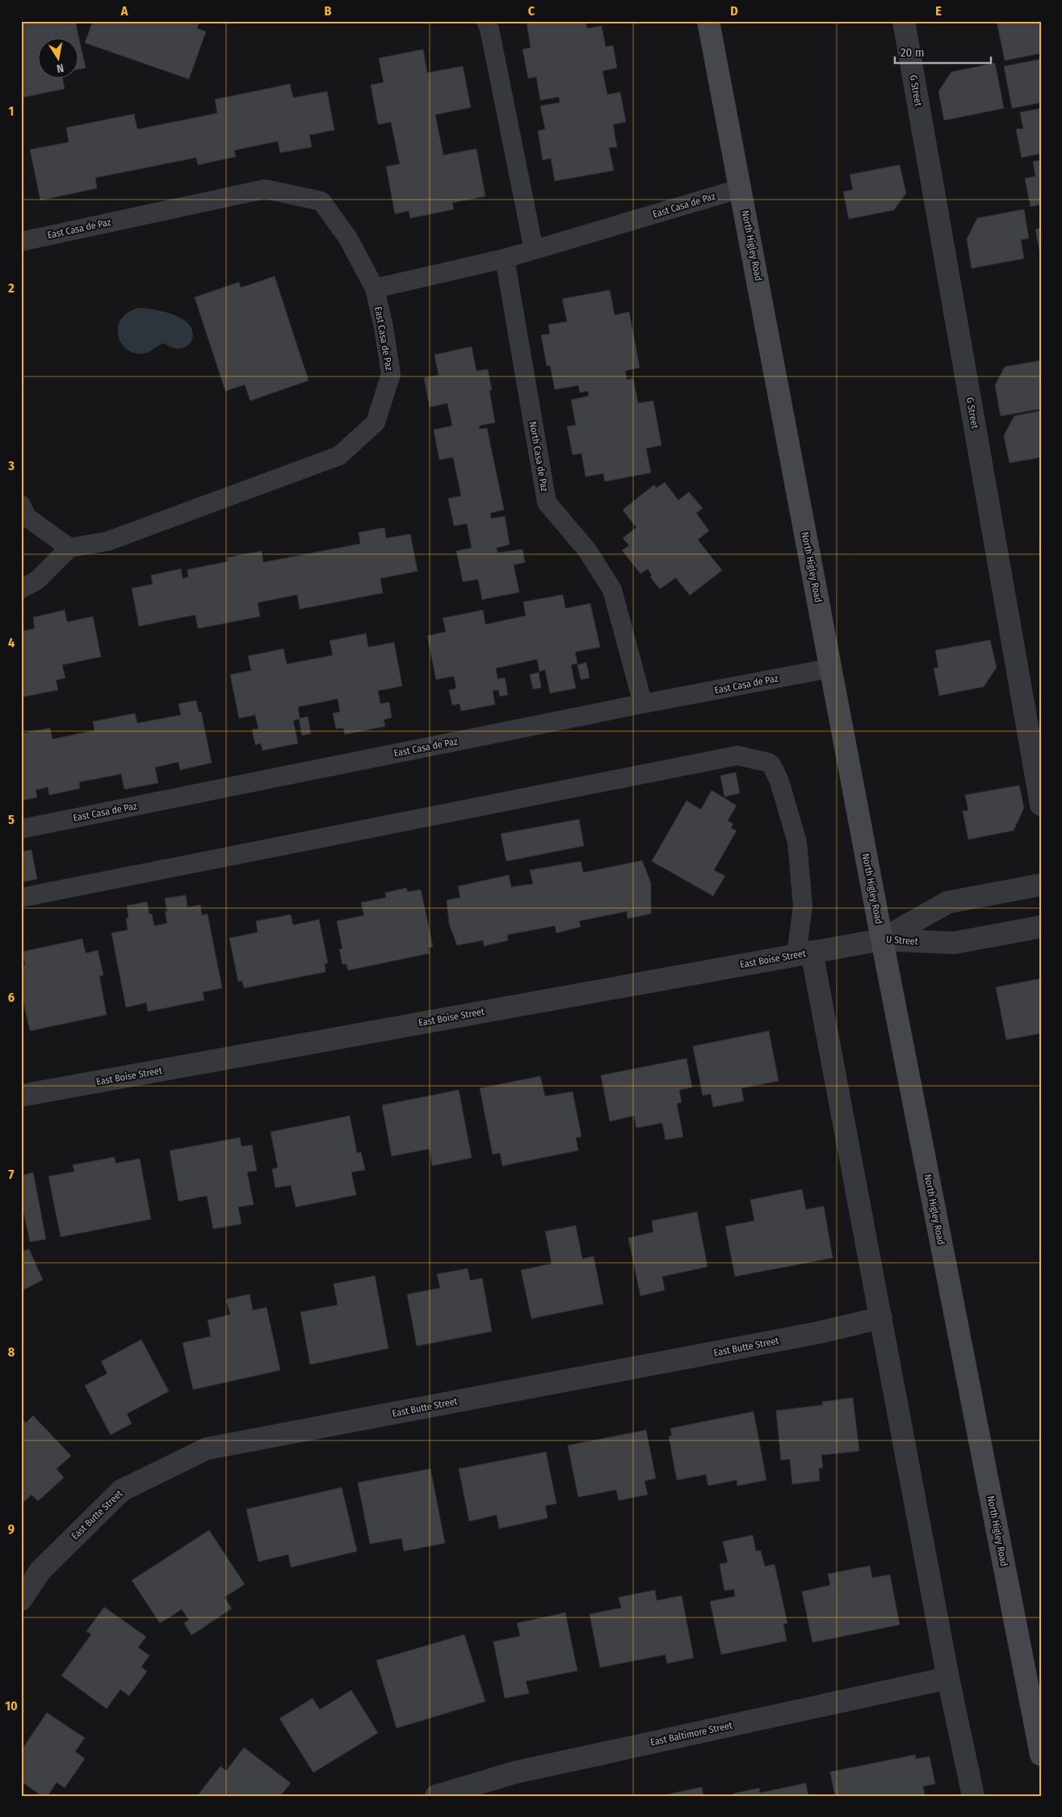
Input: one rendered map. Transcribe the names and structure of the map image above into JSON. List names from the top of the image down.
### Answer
{
  "streets": {
    "main road": ["North Higley Road"],
    "street": [
      "G Street",
      "U Street",
      "East Boise Street",
      "East Butte Street",
      "East Baltimore Street"
    ],
    "lane": ["East Casa de Paz", "North Casa de Paz"]
  },
  "crossings": [
    ["East Casa de Paz", "North Higley Road"],
    ["East Casa de Paz", "North Casa de Paz"],
    ["North Higley Road", "U Street"],
    ["North Higley Road", "East Boise Street"],
    ["U Street", "East Boise Street"]
  ],
  "scale_bar": "20 m",
  "north": "bottom",
  "grid": {
    "columns": [
      "A",
      "B",
      "C",
      "D",
      "E"
    ],
    "rows": [
      "1",
      "2",
      "3",
      "4",
      "5",
      "6",
      "7",
      "8",
      "9",
      "10"
    ]
  }
}
